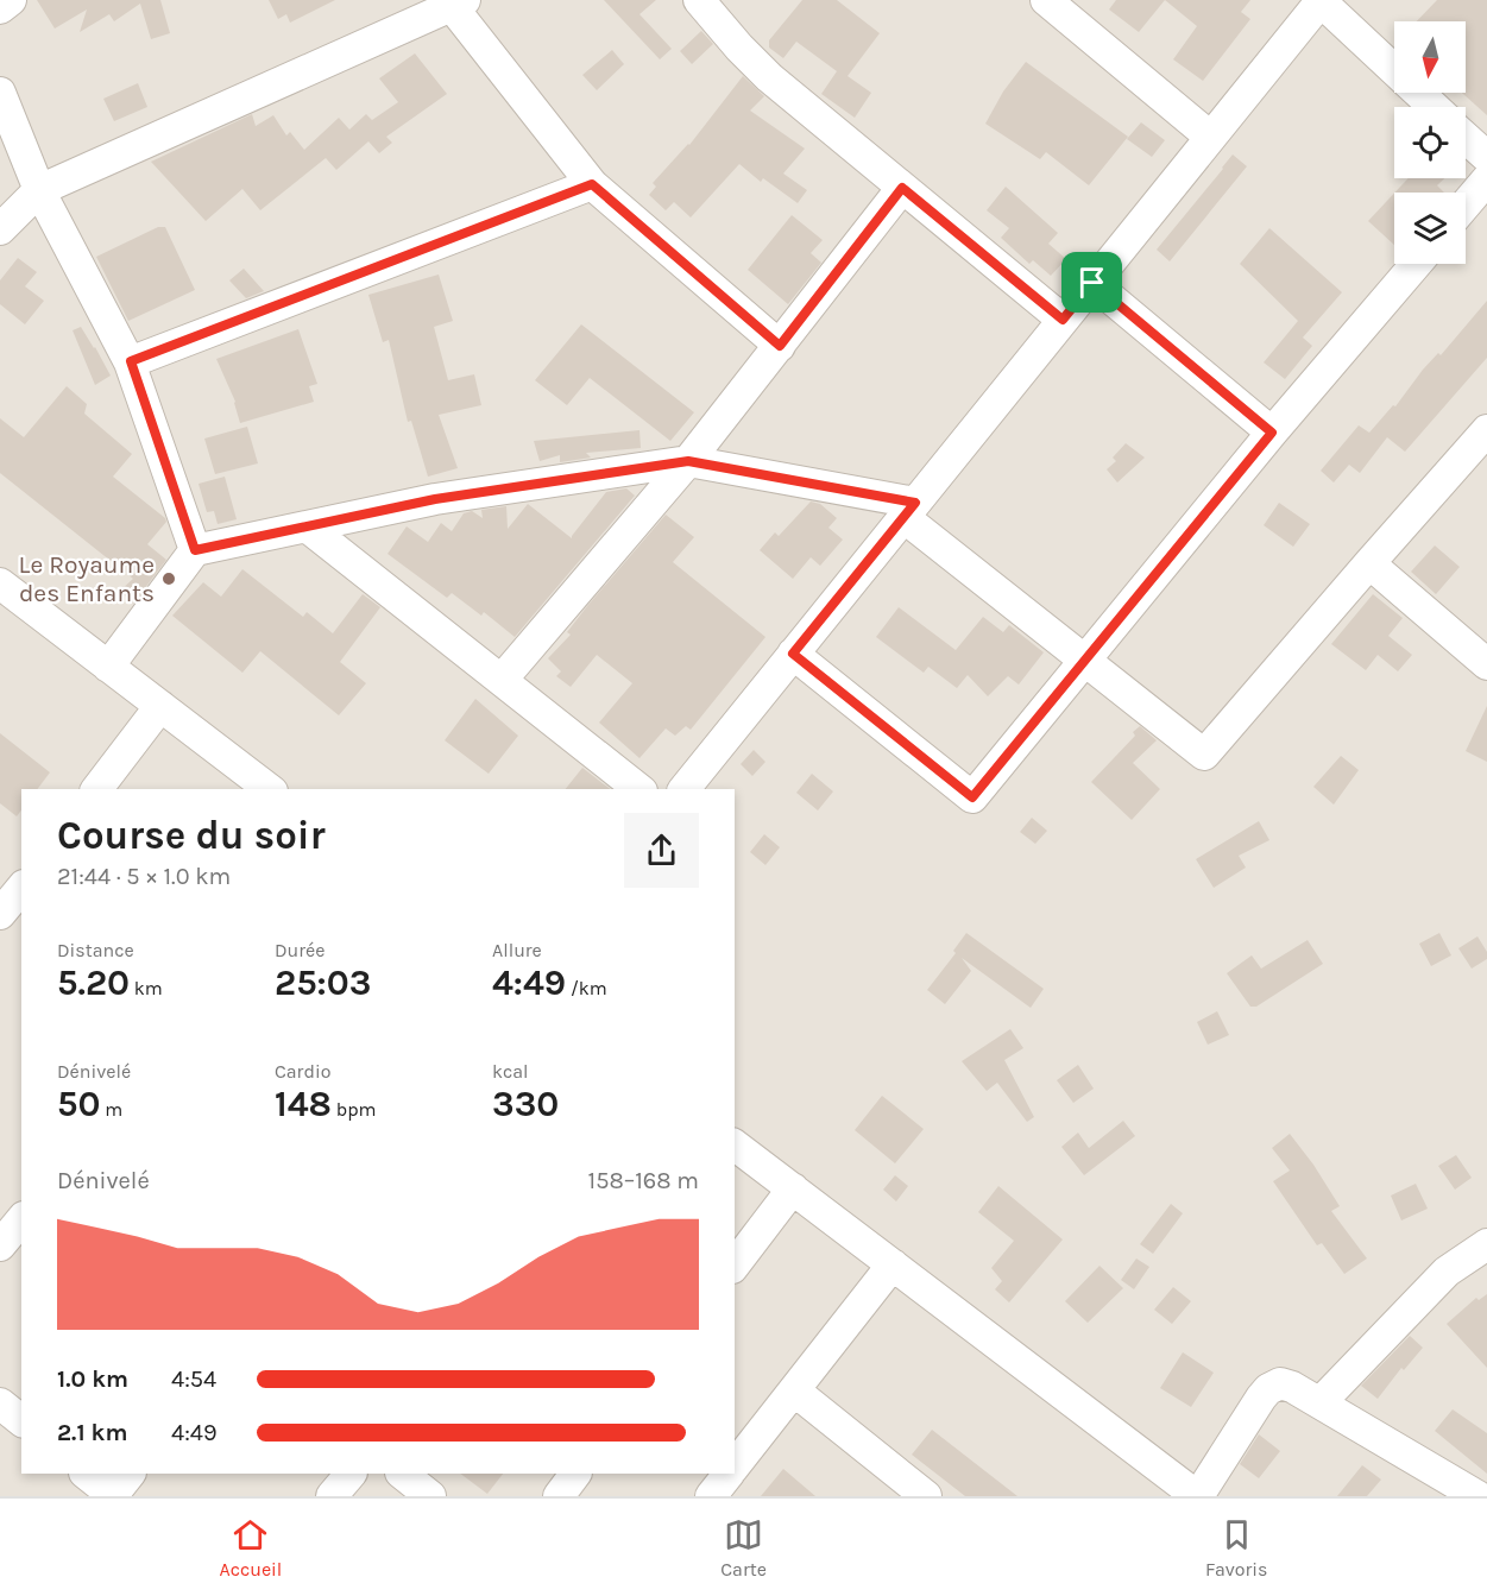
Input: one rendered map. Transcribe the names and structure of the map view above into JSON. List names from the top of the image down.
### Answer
{
  "places": ["Le Royaume des Enfants"],
  "north": "bottom",
  "page": {
    "heading": ["Course du soir", "21:44 · 5 × 1.0 km"],
    "stats": [
      ["Distance", "5.20 km"],
      ["Durée", "25:03"],
      ["Allure", "4:49 /km"],
      ["Dénivelé", "50 m"],
      ["Cardio", "148 bpm"],
      ["kcal", "330"]
    ],
    "chart": ["Dénivelé", "158–168 m"],
    "list": [
      {
        "name": "1.0 km",
        "note": "4:54"
      },
      {
        "name": "2.1 km",
        "note": "4:49"
      }
    ],
    "tabs": ["Accueil", "Carte", "Favoris"]
  }
}
